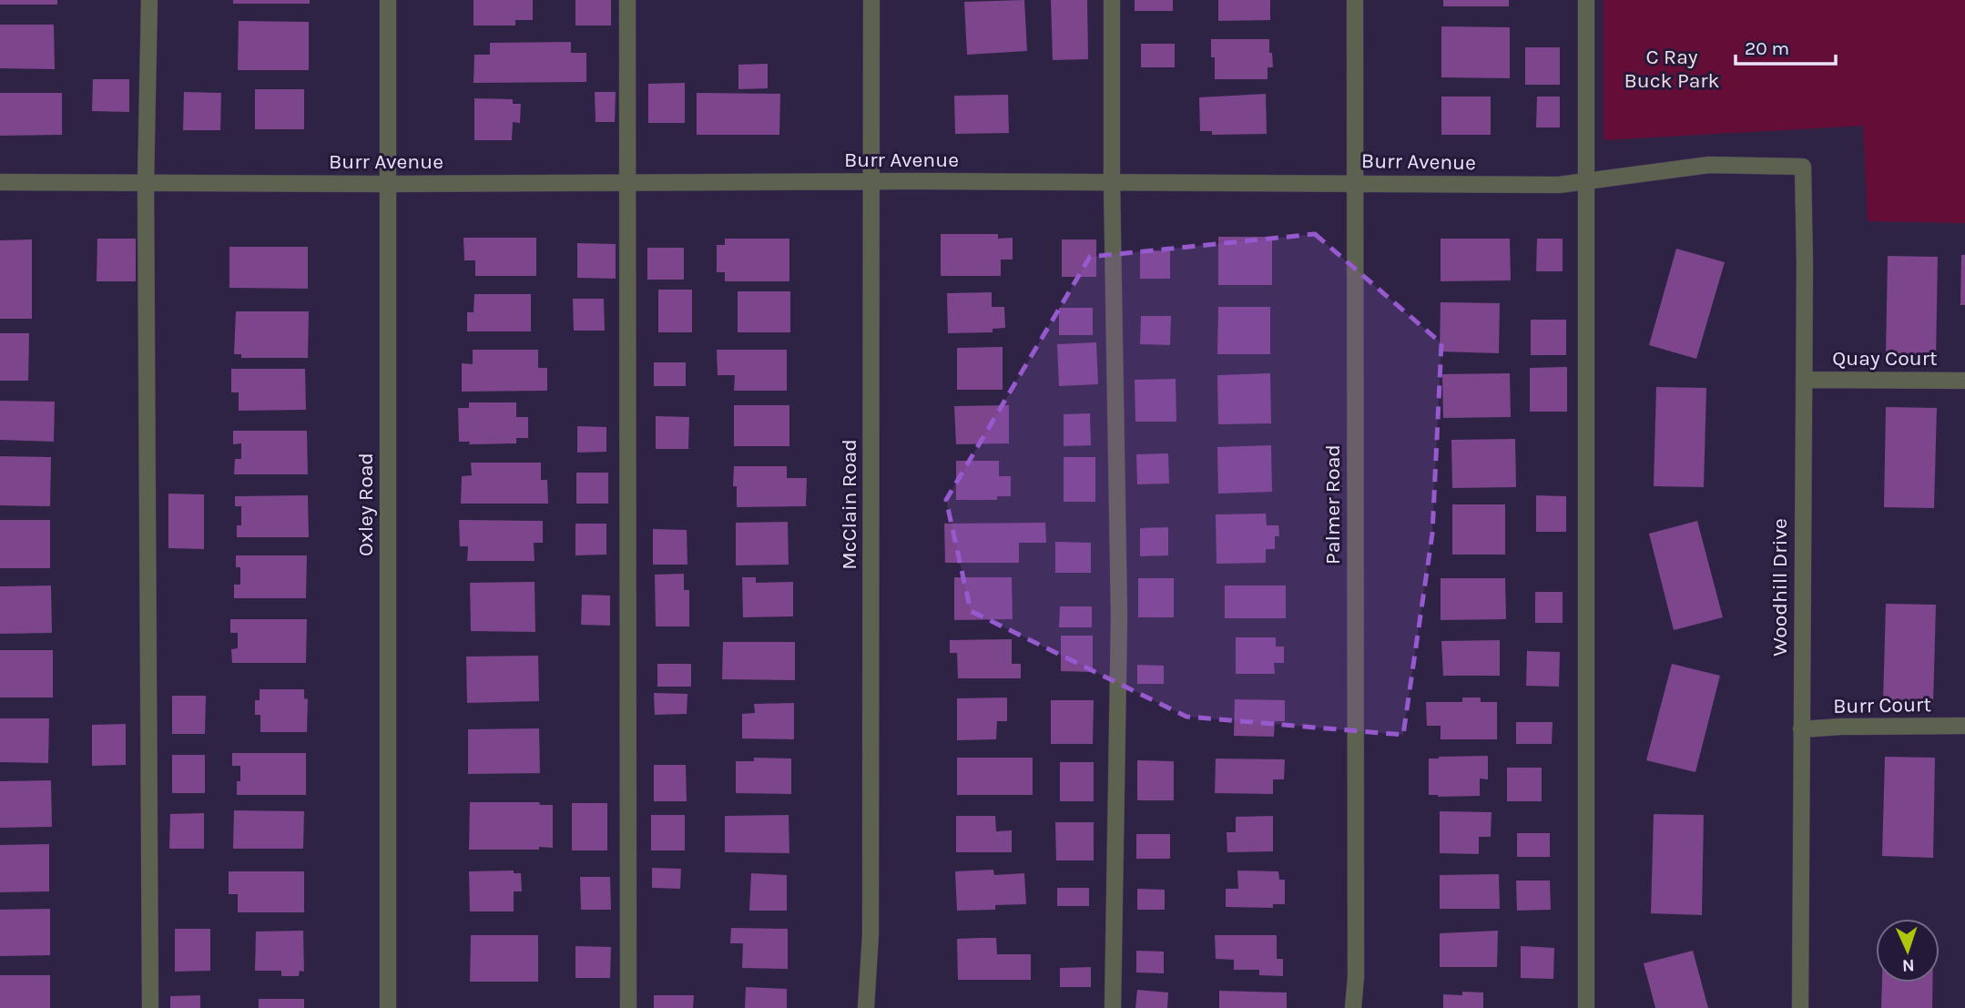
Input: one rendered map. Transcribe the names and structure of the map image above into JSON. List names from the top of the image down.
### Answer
{
  "streets": {
    "street": [
      "Burr Avenue",
      "Quay Court",
      "Oxley Road",
      "McClain Road",
      "Palmer Road",
      "Woodhill Drive",
      "Burr Court"
    ]
  },
  "crossings": [
    ["Burr Avenue", "Oxley Road"],
    ["Burr Avenue", "McClain Road"],
    ["Burr Avenue", "Palmer Road"],
    ["Burr Avenue", "Woodhill Drive"],
    ["Quay Court", "Woodhill Drive"],
    ["Woodhill Drive", "Burr Court"]
  ],
  "parks": ["C Ray Buck Park"],
  "scale_bar": "20 m",
  "north": "bottom"
}
